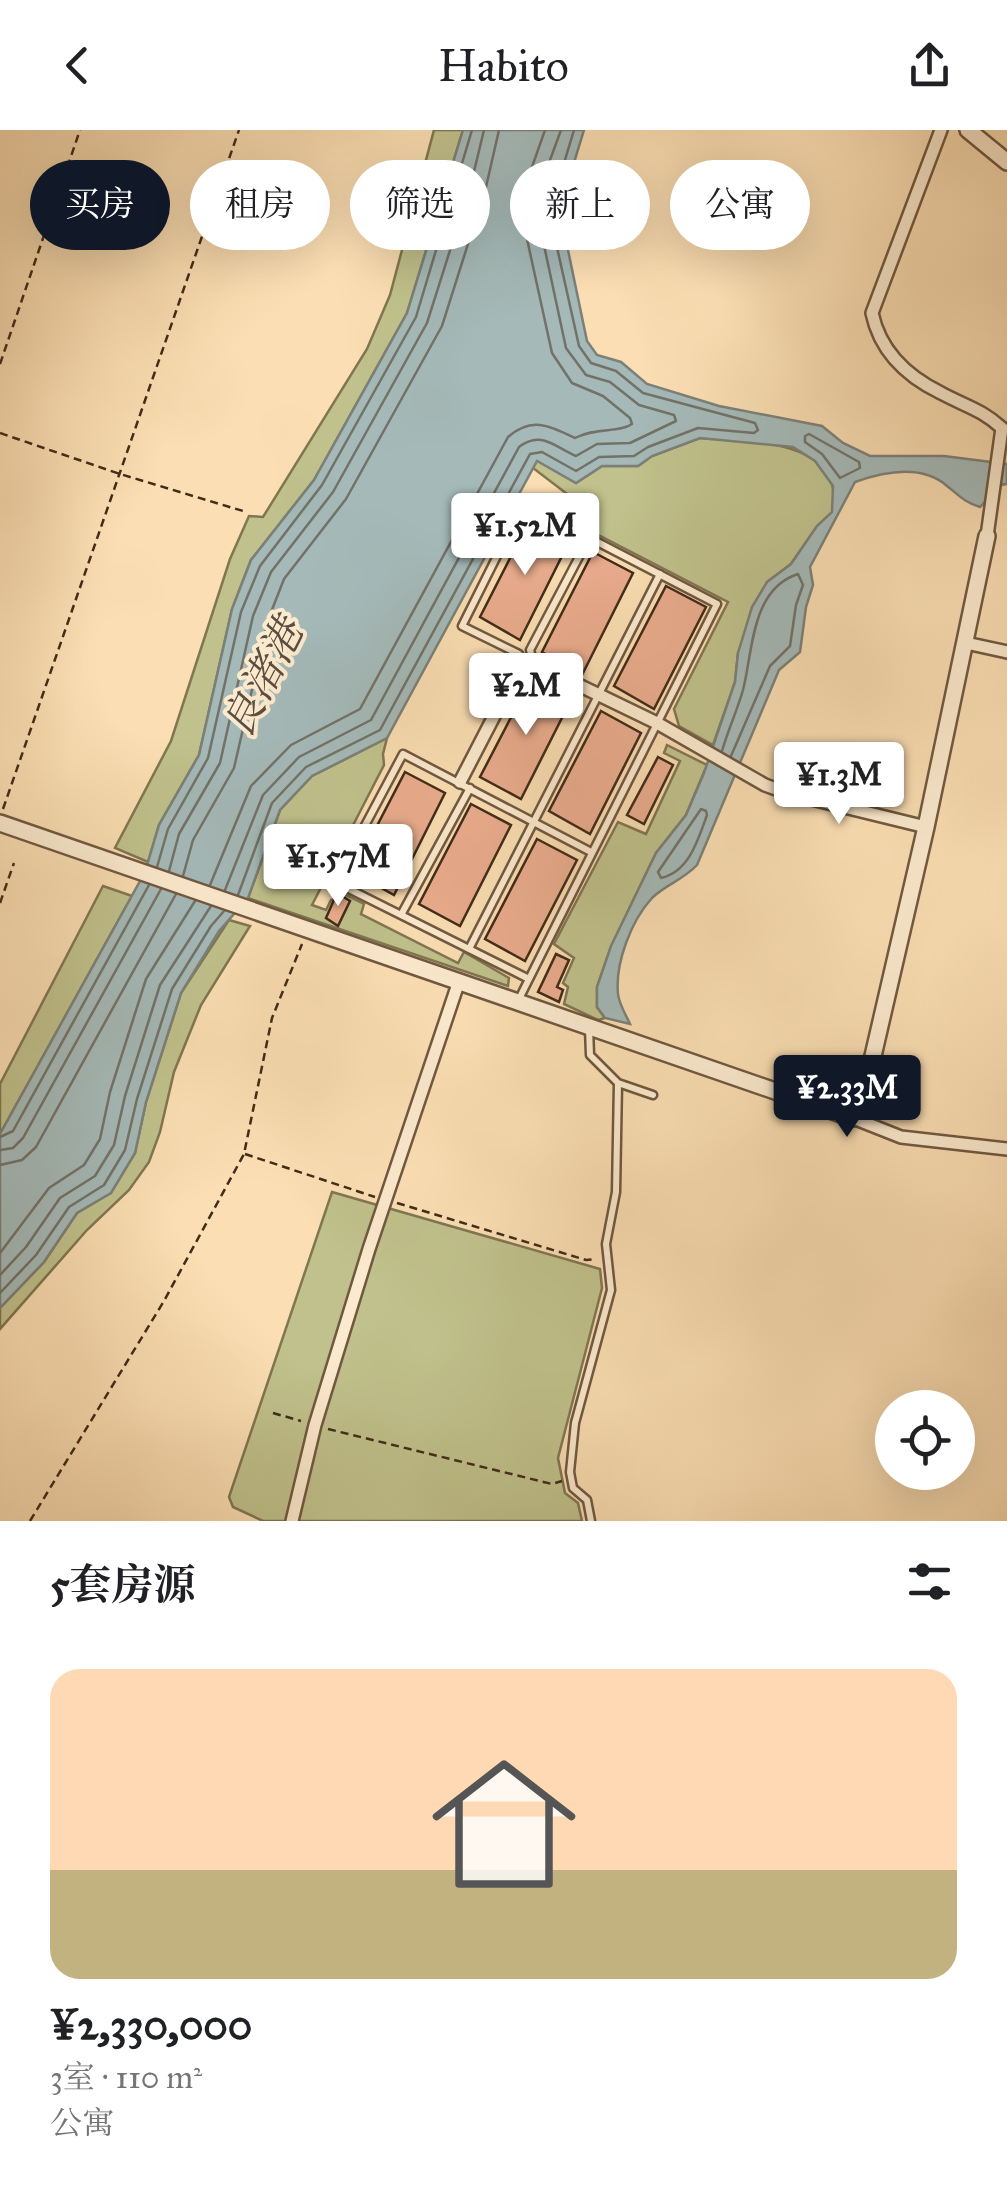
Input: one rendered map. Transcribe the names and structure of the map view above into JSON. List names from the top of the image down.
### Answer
{
  "water": ["良渚港"],
  "page": {
    "header": "Habito",
    "chip": [
      "买房",
      "租房",
      "筛选",
      "新上",
      "公寓"
    ],
    "price": [
      "¥1.52M",
      "¥2M",
      "¥1.3M",
      "¥1.57M",
      "¥2.33M"
    ],
    "heading": "5套房源",
    "list": [
      {
        "name": "¥2,330,000",
        "note": "3室 · 110 m² · 公寓"
      }
    ]
  }
}
